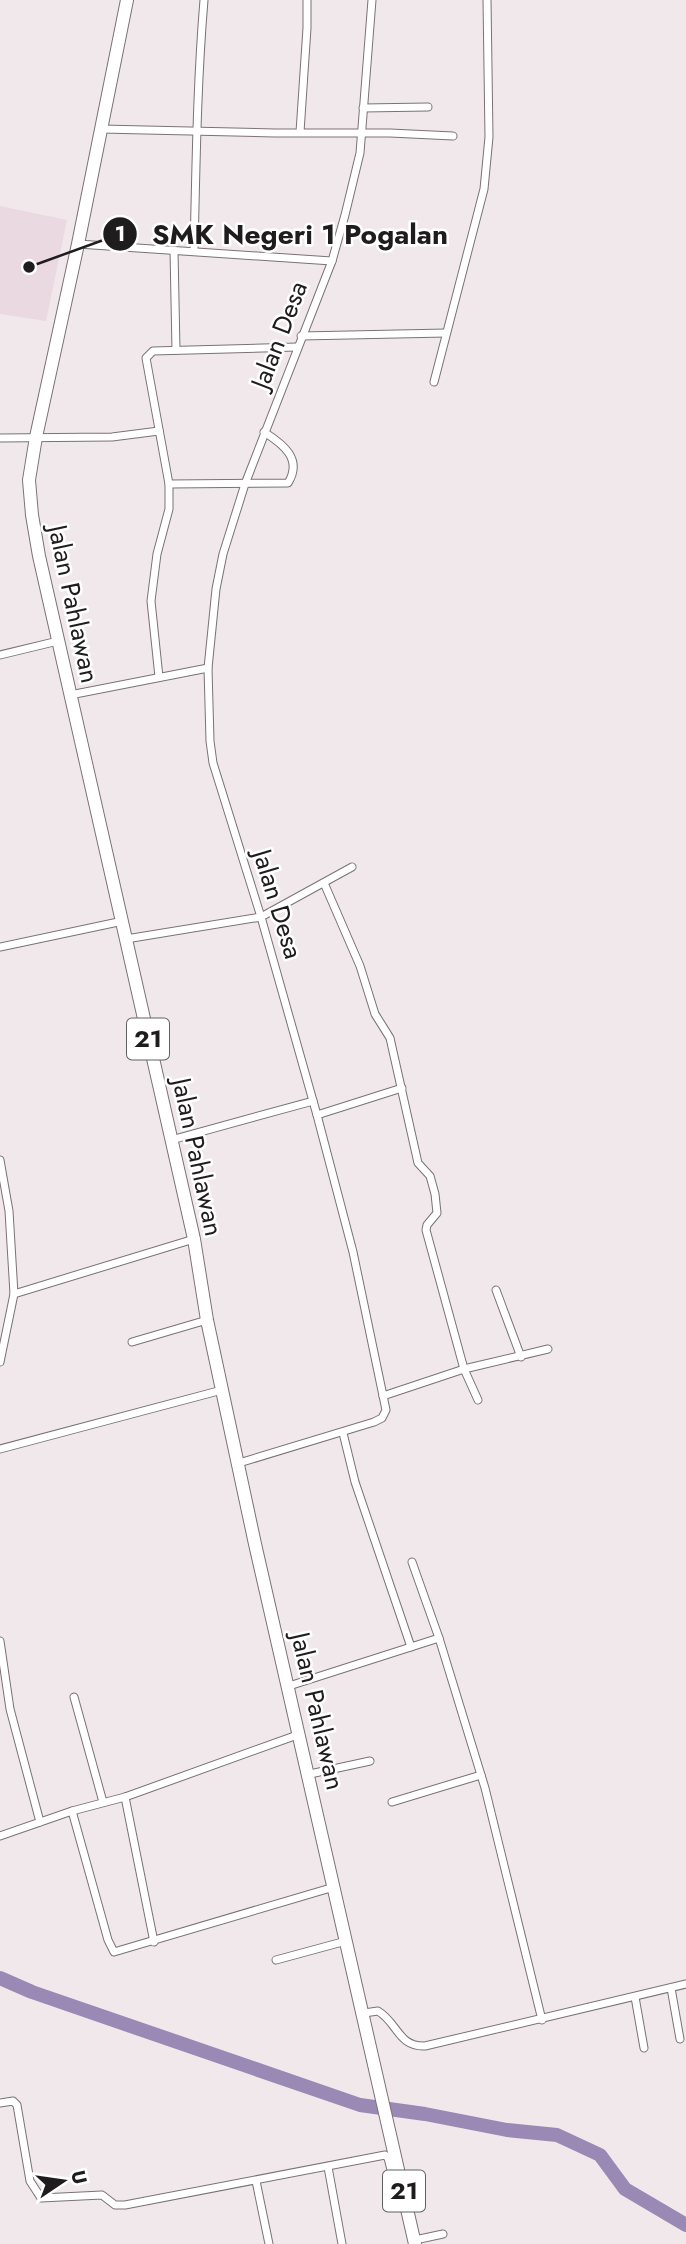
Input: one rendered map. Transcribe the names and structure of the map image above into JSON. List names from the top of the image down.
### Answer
{
  "streets": {
    "highway": ["Jalan Pahlawan", "21"],
    "street": ["Jalan Desa"]
  },
  "crossings": [
    ["Jalan Desa", "Jalan Pahlawan"],
    ["Jalan Pahlawan", "21"]
  ],
  "places": ["SMK Negeri 1 Pogalan"],
  "north": "right"
}
